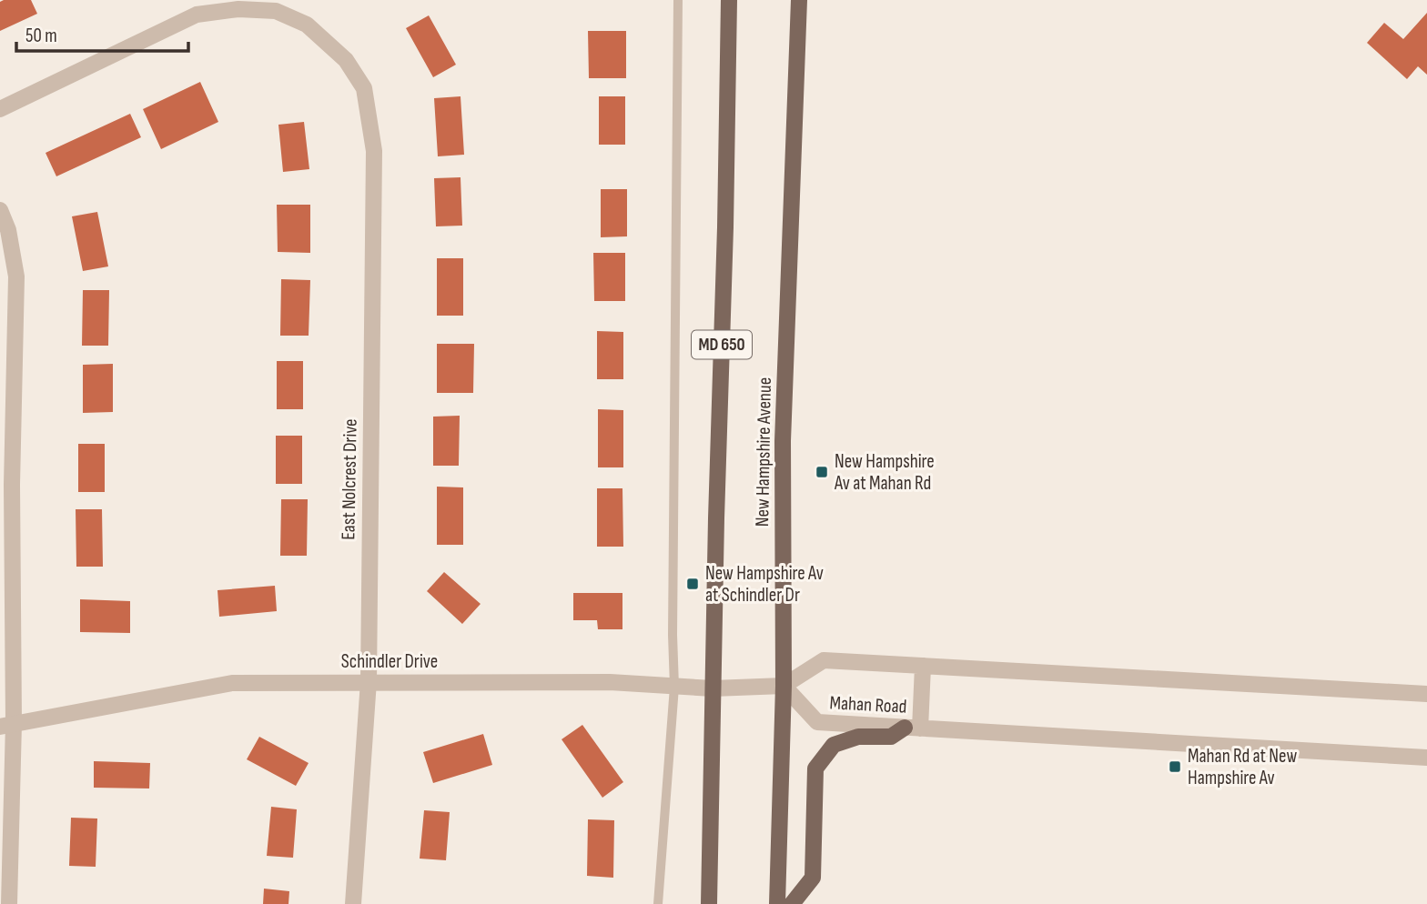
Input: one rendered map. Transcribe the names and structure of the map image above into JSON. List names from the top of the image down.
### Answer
{
  "streets": {
    "main road": ["MD 650", "New Hampshire Avenue"],
    "street": ["East Nolcrest Drive", "Schindler Drive", "Mahan Road"]
  },
  "crossings": [
    ["MD 650", "Schindler Drive"],
    ["New Hampshire Avenue", "Schindler Drive"],
    ["New Hampshire Avenue", "Mahan Road"],
    ["East Nolcrest Drive", "Schindler Drive"],
    ["Schindler Drive", "Mahan Road"]
  ],
  "places": {
    "transit": ["New Hampshire Av at Mahan Rd", "New Hampshire Av at Schindler Dr", "Mahan Rd at New Hampshire Av"]
  },
  "scale_bar": "50 m"
}
